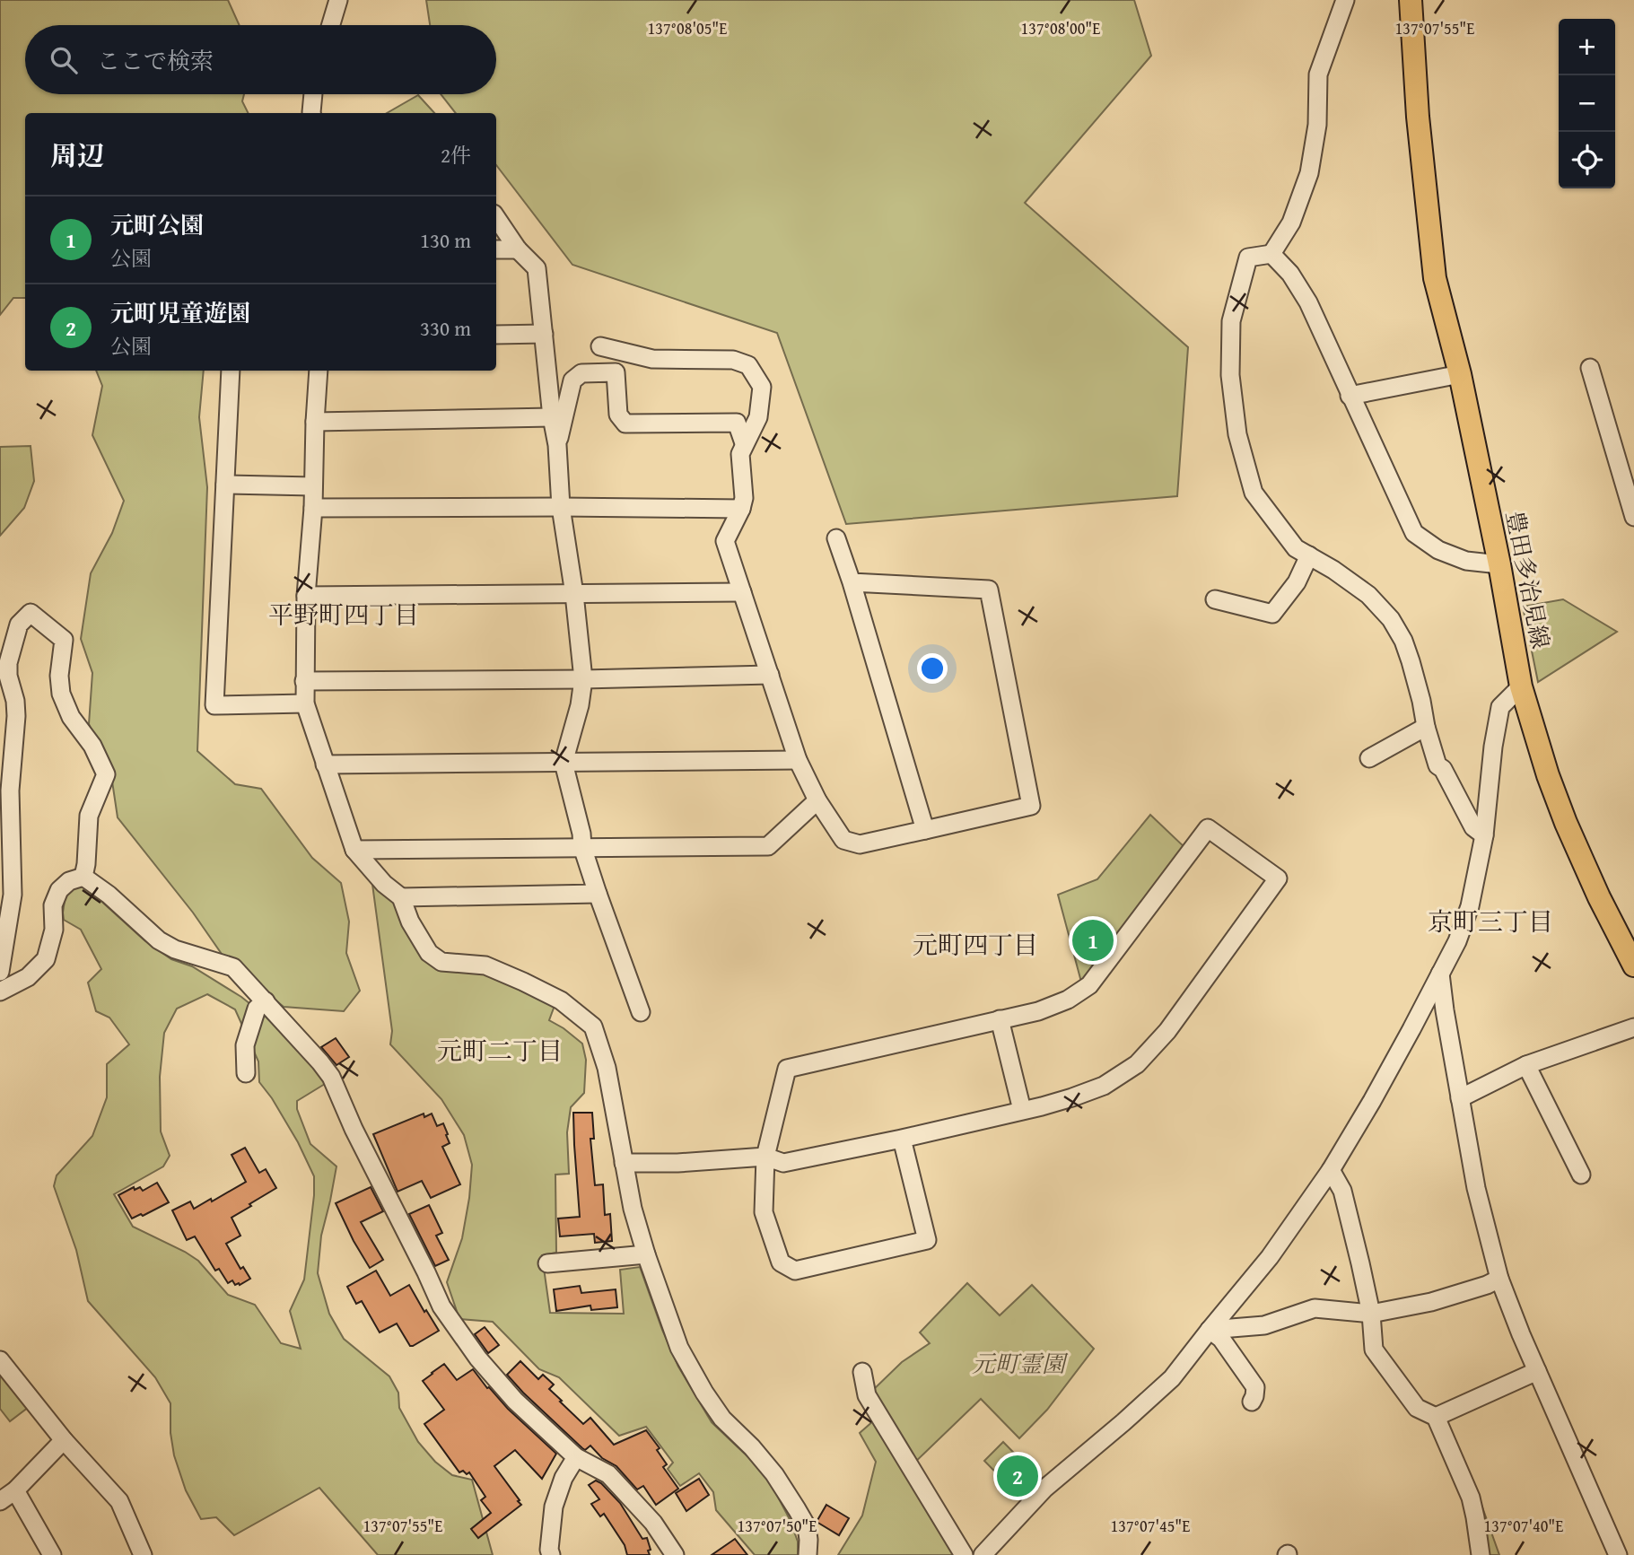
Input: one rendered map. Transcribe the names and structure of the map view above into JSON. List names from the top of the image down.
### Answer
{
  "streets": {
    "main road": ["豊田多治見線"]
  },
  "districts": [
    "平野町四丁目",
    "京町三丁目",
    "元町四丁目",
    "元町二丁目"
  ],
  "parks": ["元町霊園"],
  "page": {
    "map_buttons": ["+", "−"],
    "search": "ここで検索",
    "heading": ["周辺", "2件"],
    "list": [
      {
        "mark": "1",
        "name": "元町公園",
        "note": "公園",
        "value": "130 m"
      },
      {
        "mark": "2",
        "name": "元町児童遊園",
        "note": "公園",
        "value": "330 m"
      }
    ],
    "pins": ["1", "2"]
  },
  "coordinates": [
    "137°08'05\"E",
    "137°08'00\"E",
    "137°07'55\"E",
    "137°07'50\"E",
    "137°07'45\"E",
    "137°07'40\"E"
  ]
}
